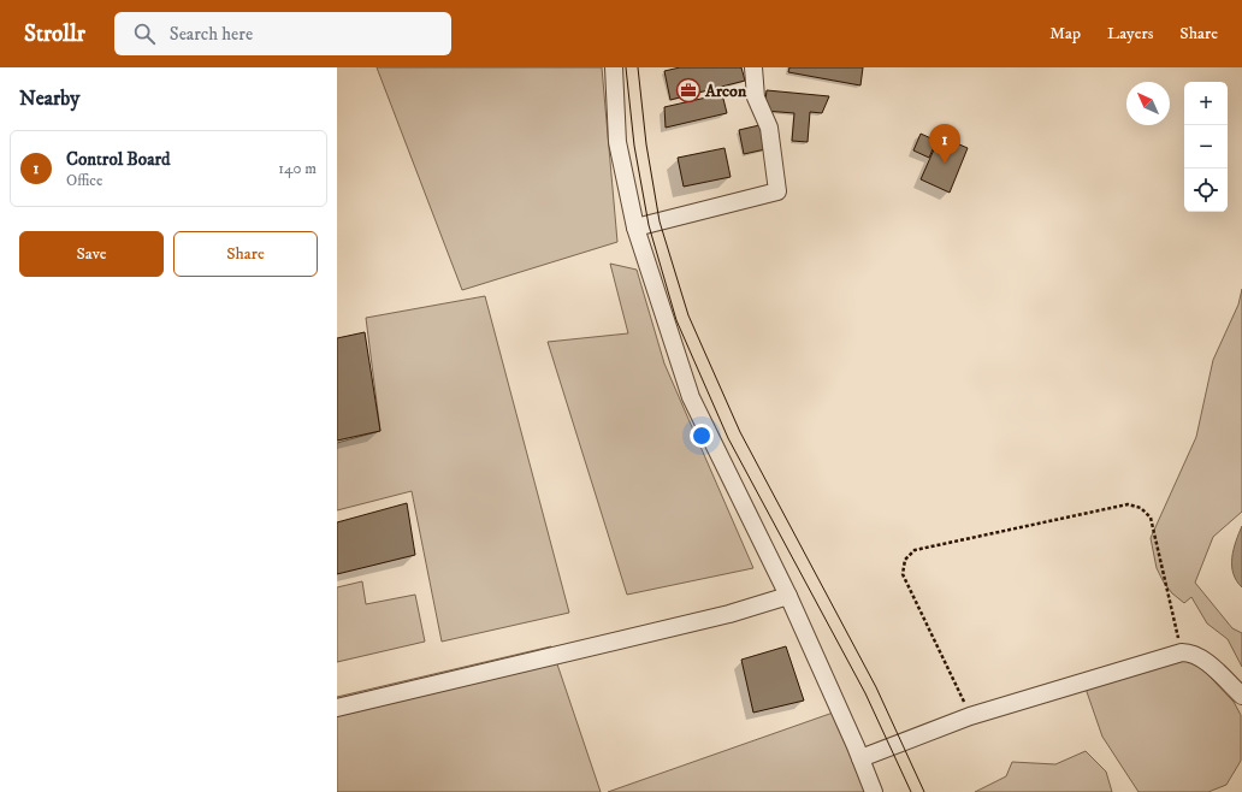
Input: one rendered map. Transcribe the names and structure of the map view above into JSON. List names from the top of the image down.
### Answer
{
  "places": {
    "office": ["Arcon"]
  },
  "north": "top left",
  "page": {
    "header": "Strollr",
    "search": "Search here",
    "nav": ["Map", "Layers", "Share"],
    "heading": "Nearby",
    "map_buttons": ["+", "−"],
    "pins": "1",
    "list": [
      {
        "mark": "1",
        "name": "Control Board",
        "note": "Office",
        "value": "140 m"
      }
    ],
    "buttons": ["Save", "Share"]
  }
}
